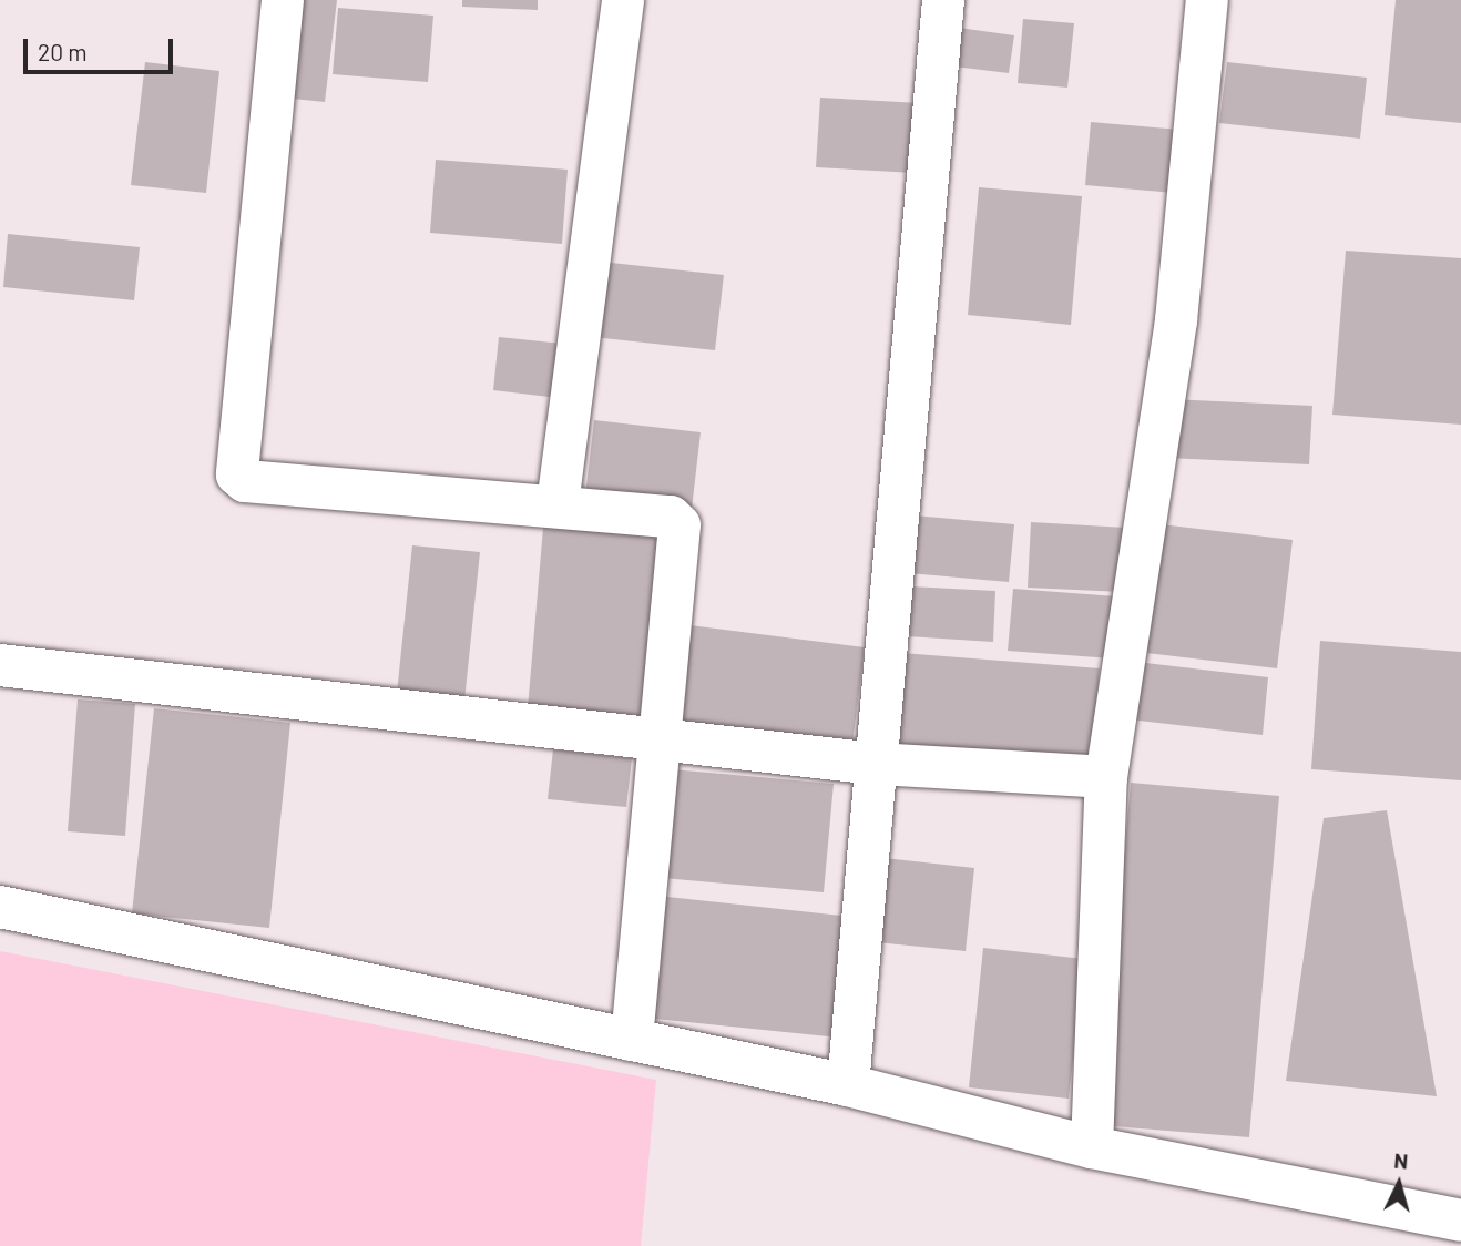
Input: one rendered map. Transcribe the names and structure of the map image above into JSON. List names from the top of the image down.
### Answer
{
  "scale_bar": "20 m",
  "north": "top"
}
